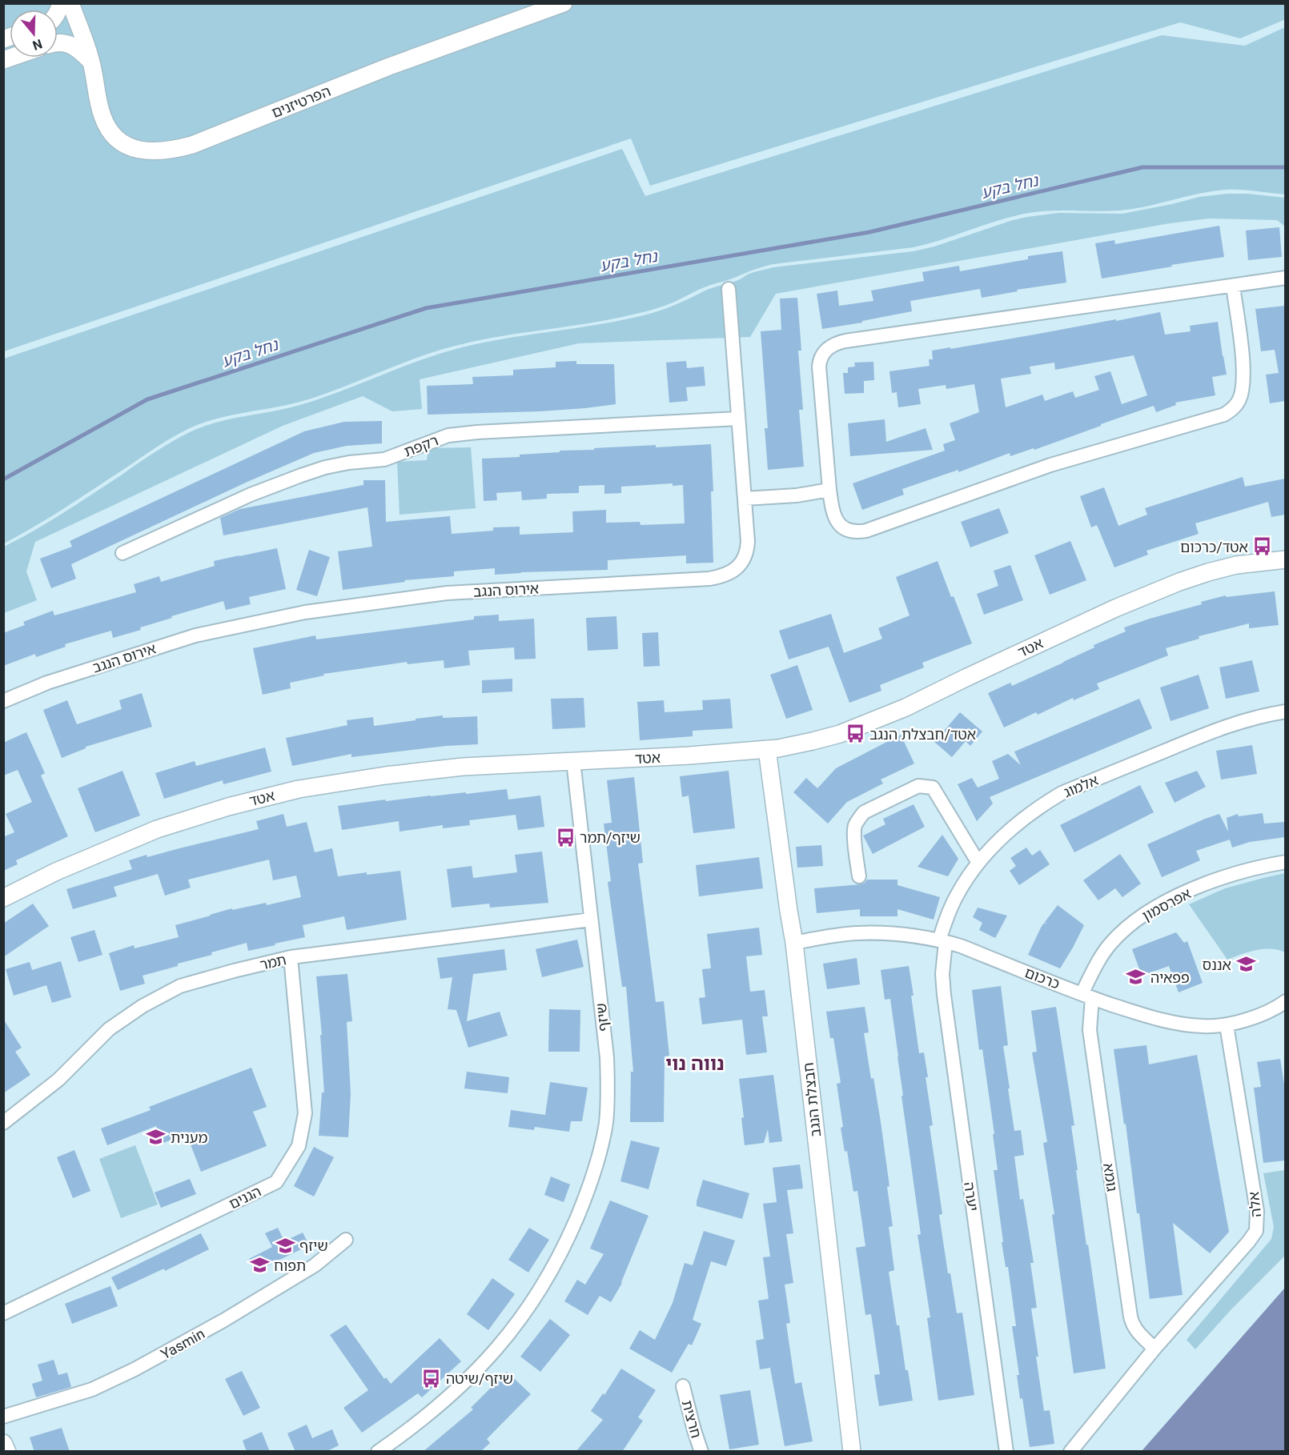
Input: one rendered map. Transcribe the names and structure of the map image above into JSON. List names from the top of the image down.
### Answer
{
  "streets": {
    "street": [
      "הפרטיזנים",
      "רקפת",
      "אירוס הנגב",
      "אטד",
      "אלמוג",
      "אפרסמון",
      "תמר",
      "כרכום",
      "שיזף",
      "חבצלת הנגב",
      "גומא",
      "יערה",
      "הגנים",
      "אלה",
      "Yasmin",
      "חרצית"
    ]
  },
  "crossings": [
    ["רקפת", "אירוס הנגב"],
    ["אטד", "שיזף"],
    ["אטד", "חבצלת הנגב"],
    ["אלמוג", "כרכום"],
    ["אלמוג", "יערה"],
    ["אפרסמון", "כרכום"],
    ["אפרסמון", "גומא"],
    ["תמר", "שיזף"],
    ["תמר", "הגנים"],
    ["כרכום", "חבצלת הנגב"],
    ["כרכום", "גומא"],
    ["כרכום", "יערה"],
    ["כרכום", "אלה"],
    ["גומא", "אלה"]
  ],
  "districts": ["נווה נוי"],
  "water": ["נחל בקע"],
  "places": {
    "bus stop": [
      "אטד/כרכום",
      "אטד/חבצלת הנגב",
      "שיזף/תמר",
      "שיזף/שיטה"
    ],
    "school or university": [
      "אננס",
      "פפאיה",
      "מענית",
      "שיזף",
      "תפוח"
    ]
  },
  "north": "bottom"
}
